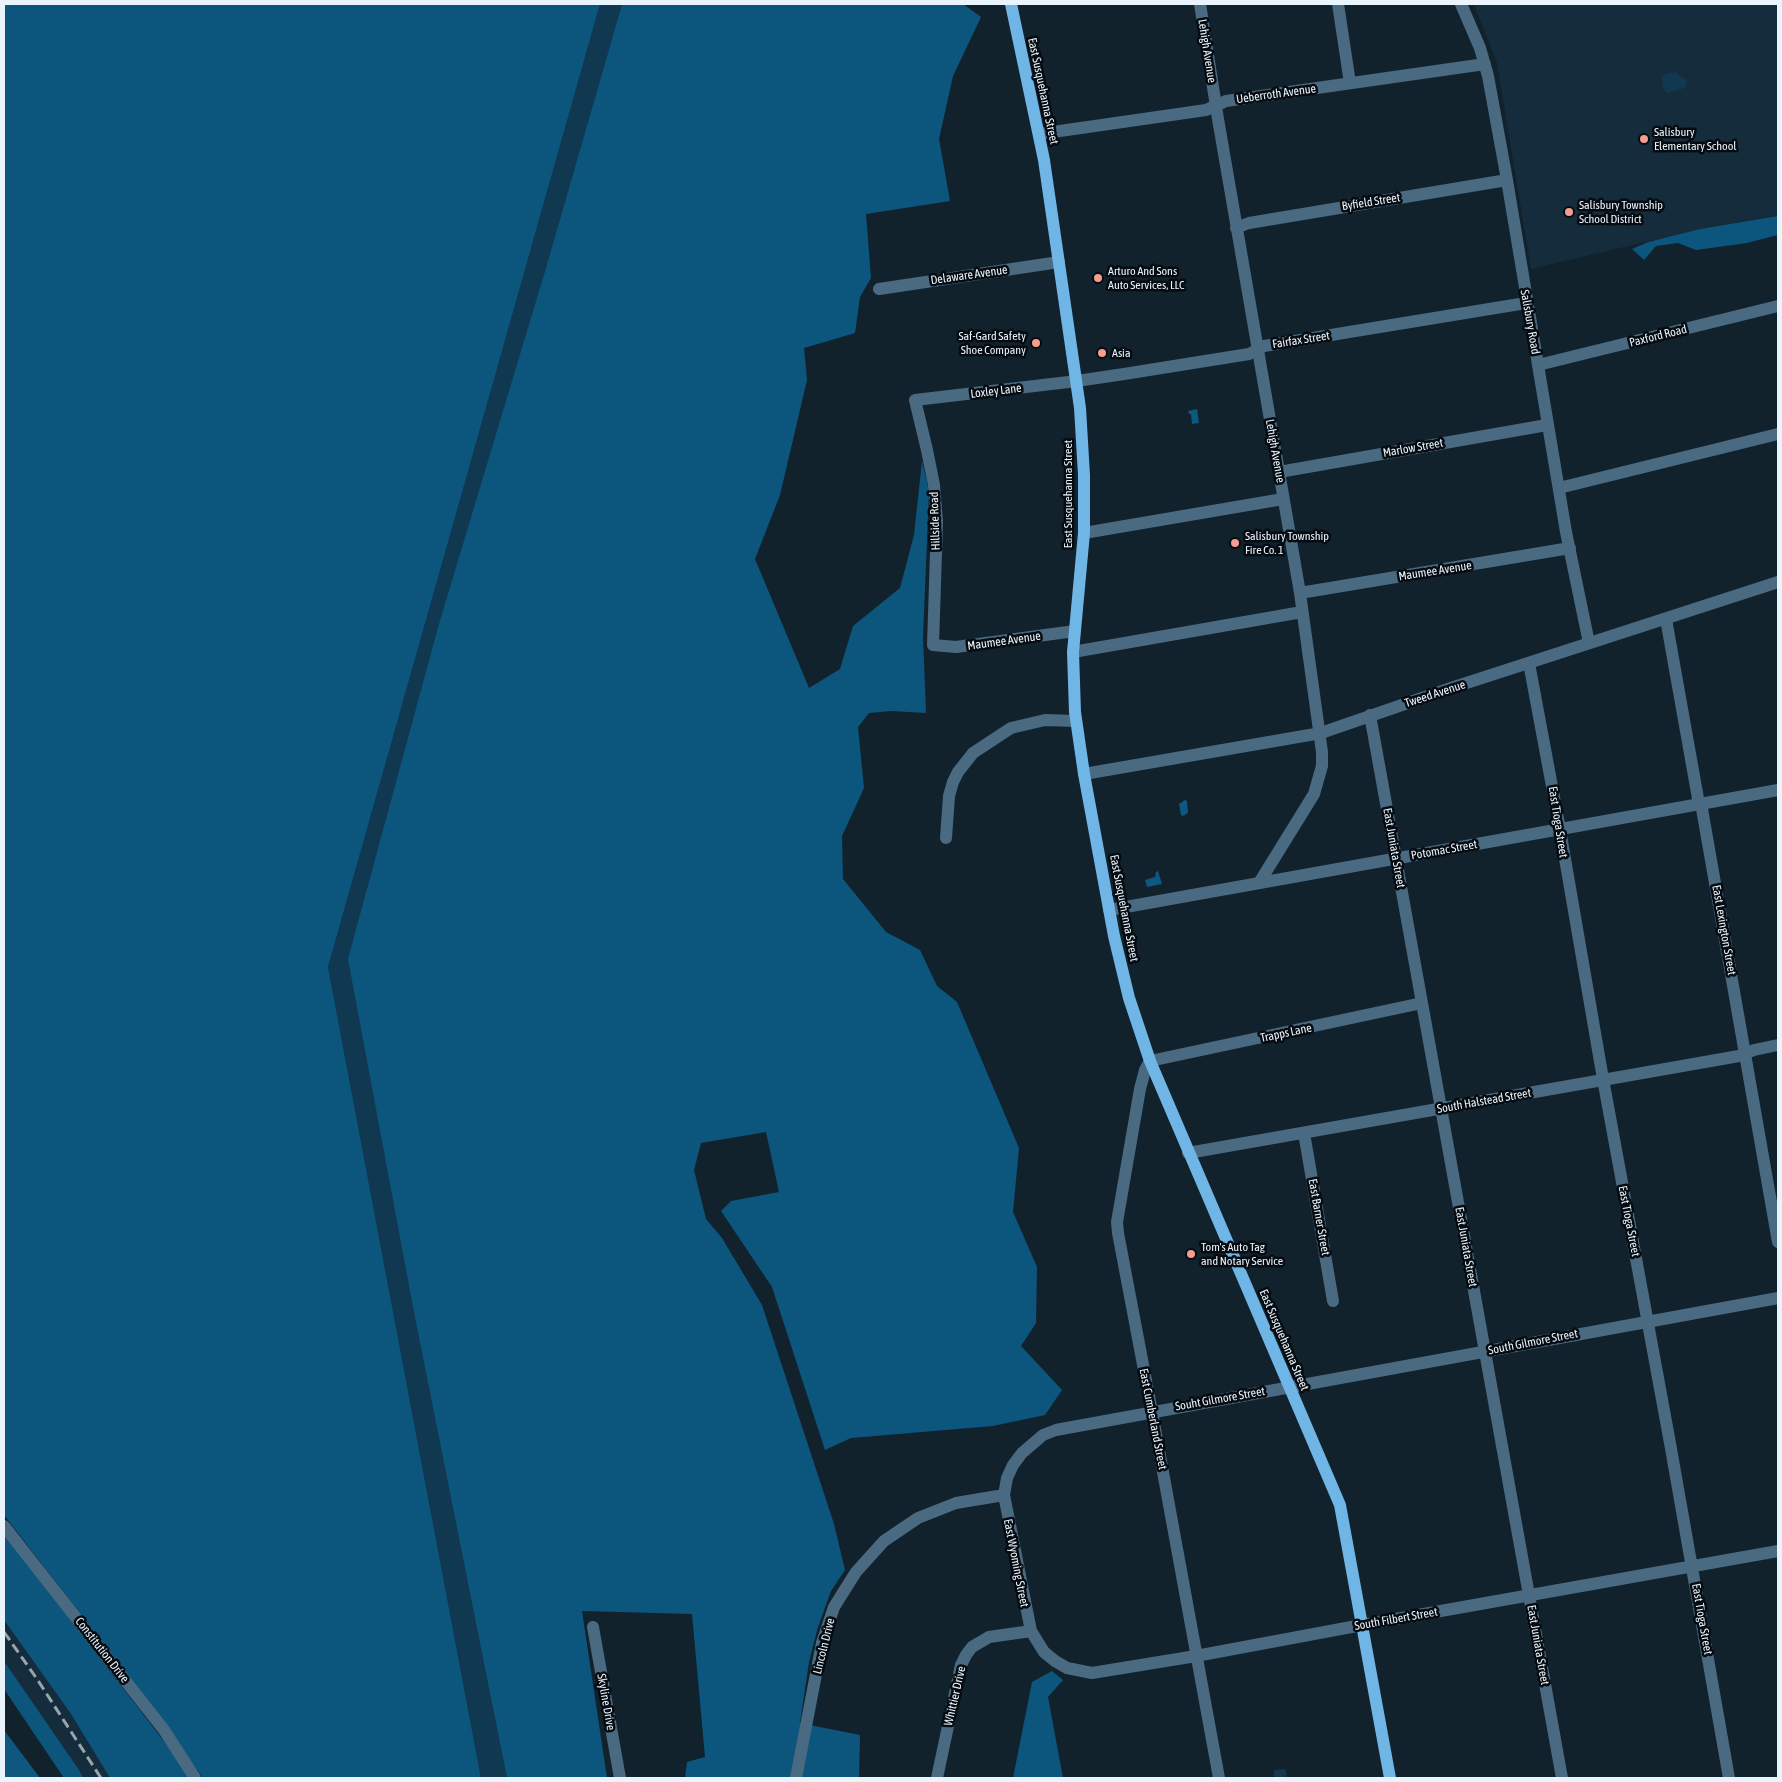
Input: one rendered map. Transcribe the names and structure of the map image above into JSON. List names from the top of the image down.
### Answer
{
  "streets": {
    "main road": ["East Susquehanna Street"],
    "street": [
      "Lehigh Avenue",
      "Ueberroth Avenue",
      "Byfield Street",
      "Delaware Avenue",
      "Salisbury Road",
      "Paxford Road",
      "Fairfax Street",
      "Loxley Lane",
      "Marlow Street",
      "Hillside Road",
      "Maumee Avenue",
      "Tweed Avenue",
      "East Tioga Street",
      "East Juniata Street",
      "Potomac Street",
      "East Lexington Street",
      "Trapps Lane",
      "South Halstead Street",
      "East Barner Street",
      "South Gilmore Street",
      "Souht Gilmore Street",
      "East Cumberland Street",
      "East Wyoming Street",
      "South Filbert Street",
      "Lincoln Drive",
      "Constitution Drive",
      "Whittier Drive",
      "Skyline Drive"
    ]
  },
  "crossings": [
    ["Lehigh Avenue", "Ueberroth Avenue"],
    ["Lehigh Avenue", "Byfield Street"],
    ["Lehigh Avenue", "Fairfax Street"],
    ["Lehigh Avenue", "Marlow Street"],
    ["Lehigh Avenue", "Maumee Avenue"],
    ["Lehigh Avenue", "Tweed Avenue"],
    ["Lehigh Avenue", "Potomac Street"],
    ["East Susquehanna Street", "Ueberroth Avenue"],
    ["East Susquehanna Street", "Delaware Avenue"],
    ["East Susquehanna Street", "Fairfax Street"],
    ["East Susquehanna Street", "Loxley Lane"],
    ["East Susquehanna Street", "Maumee Avenue"],
    ["East Susquehanna Street", "Tweed Avenue"],
    ["East Susquehanna Street", "Potomac Street"],
    ["East Susquehanna Street", "Trapps Lane"],
    ["East Susquehanna Street", "South Halstead Street"],
    ["East Susquehanna Street", "South Gilmore Street"],
    ["East Susquehanna Street", "Souht Gilmore Street"],
    ["East Susquehanna Street", "East Cumberland Street"],
    ["East Susquehanna Street", "South Filbert Street"],
    ["Ueberroth Avenue", "Salisbury Road"],
    ["Byfield Street", "Salisbury Road"],
    ["Salisbury Road", "Paxford Road"],
    ["Salisbury Road", "Fairfax Street"],
    ["Salisbury Road", "Marlow Street"],
    ["Salisbury Road", "Maumee Avenue"],
    ["Salisbury Road", "Tweed Avenue"],
    ["Fairfax Street", "Loxley Lane"],
    ["Loxley Lane", "Hillside Road"],
    ["Hillside Road", "Maumee Avenue"],
    ["Tweed Avenue", "East Tioga Street"],
    ["Tweed Avenue", "East Juniata Street"],
    ["Tweed Avenue", "East Lexington Street"],
    ["East Tioga Street", "Potomac Street"],
    ["East Tioga Street", "South Halstead Street"],
    ["East Tioga Street", "South Gilmore Street"],
    ["East Tioga Street", "South Filbert Street"],
    ["East Juniata Street", "Potomac Street"],
    ["East Juniata Street", "Trapps Lane"],
    ["East Juniata Street", "South Halstead Street"],
    ["East Juniata Street", "South Gilmore Street"],
    ["East Juniata Street", "South Filbert Street"],
    ["Potomac Street", "East Lexington Street"],
    ["East Lexington Street", "South Halstead Street"],
    ["Trapps Lane", "East Cumberland Street"],
    ["South Halstead Street", "East Barner Street"],
    ["South Gilmore Street", "Souht Gilmore Street"],
    ["Souht Gilmore Street", "East Cumberland Street"],
    ["East Cumberland Street", "South Filbert Street"],
    ["East Wyoming Street", "South Filbert Street"],
    ["East Wyoming Street", "Lincoln Drive"],
    ["East Wyoming Street", "Whittier Drive"],
    ["South Filbert Street", "Whittier Drive"]
  ],
  "places": [
    "Salisbury Elementary School",
    "Salisbury Township School District",
    "Arturo And Sons Auto Services, LLC",
    "Saf-Gard Safety Shoe Company",
    "Asia",
    "Salisbury Township Fire Co. 1",
    "Tom's Auto Tag and Notary Service"
  ]
}
